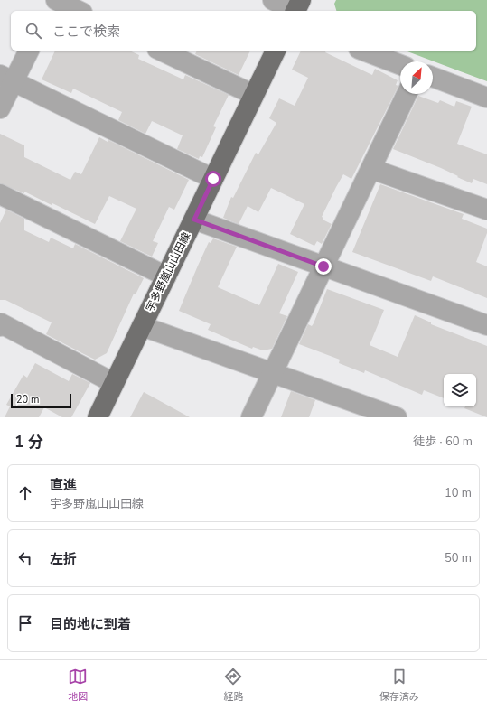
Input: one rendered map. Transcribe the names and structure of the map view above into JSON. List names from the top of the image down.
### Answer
{
  "streets": {
    "main road": ["宇多野嵐山山田線"]
  },
  "scale_bar": "20 m",
  "north": "top right",
  "page": {
    "search": "ここで検索",
    "scale": "20 m",
    "heading": ["1 分", "徒歩 · 60 m"],
    "list": [
      ["直進", "宇多野嵐山山田線", "10 m"],
      ["左折", "50 m"],
      "目的地に到着"
    ],
    "nav": ["地図", "経路", "保存済み"]
  }
}
